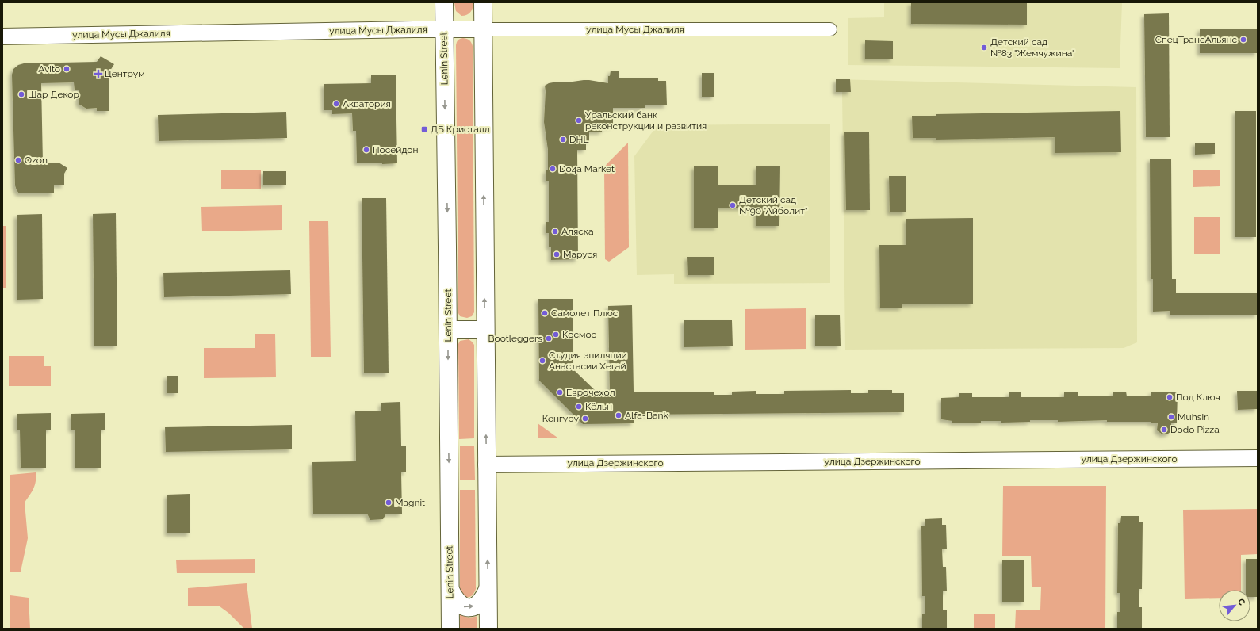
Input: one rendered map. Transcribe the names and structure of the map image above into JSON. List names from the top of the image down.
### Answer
{
  "streets": {
    "main road": ["Lenin Street"],
    "street": ["улица Мусы Джалиля", "улица Дзержинского"]
  },
  "crossings": [
    ["улица Мусы Джалиля", "Lenin Street"]
  ],
  "places": {
    "other": [
      "СпецТрансАльянс",
      "Детский сад №83 \"Жемчужина\"",
      "Avito",
      "Шар Декор",
      "Акватория",
      "Уральский банк реконструкции и развития",
      "DHL",
      "Посейдон",
      "Ozon",
      "Do4a Market",
      "Детский сад №90 \"Айболит\"",
      "Аляска",
      "Маруся",
      "Самолет Плюс",
      "Космос",
      "Bootleggers",
      "Студия эпиляции Анастасии Хегай",
      "Еврочехол",
      "Под Ключ",
      "Кёльн",
      "Alfa-Bank",
      "Muhsin",
      "Кенгуру",
      "Dodo Pizza",
      "Magnit"
    ],
    "health": ["Центрум"],
    "transit": ["ДБ Кристалл"]
  },
  "north": "top right"
}
